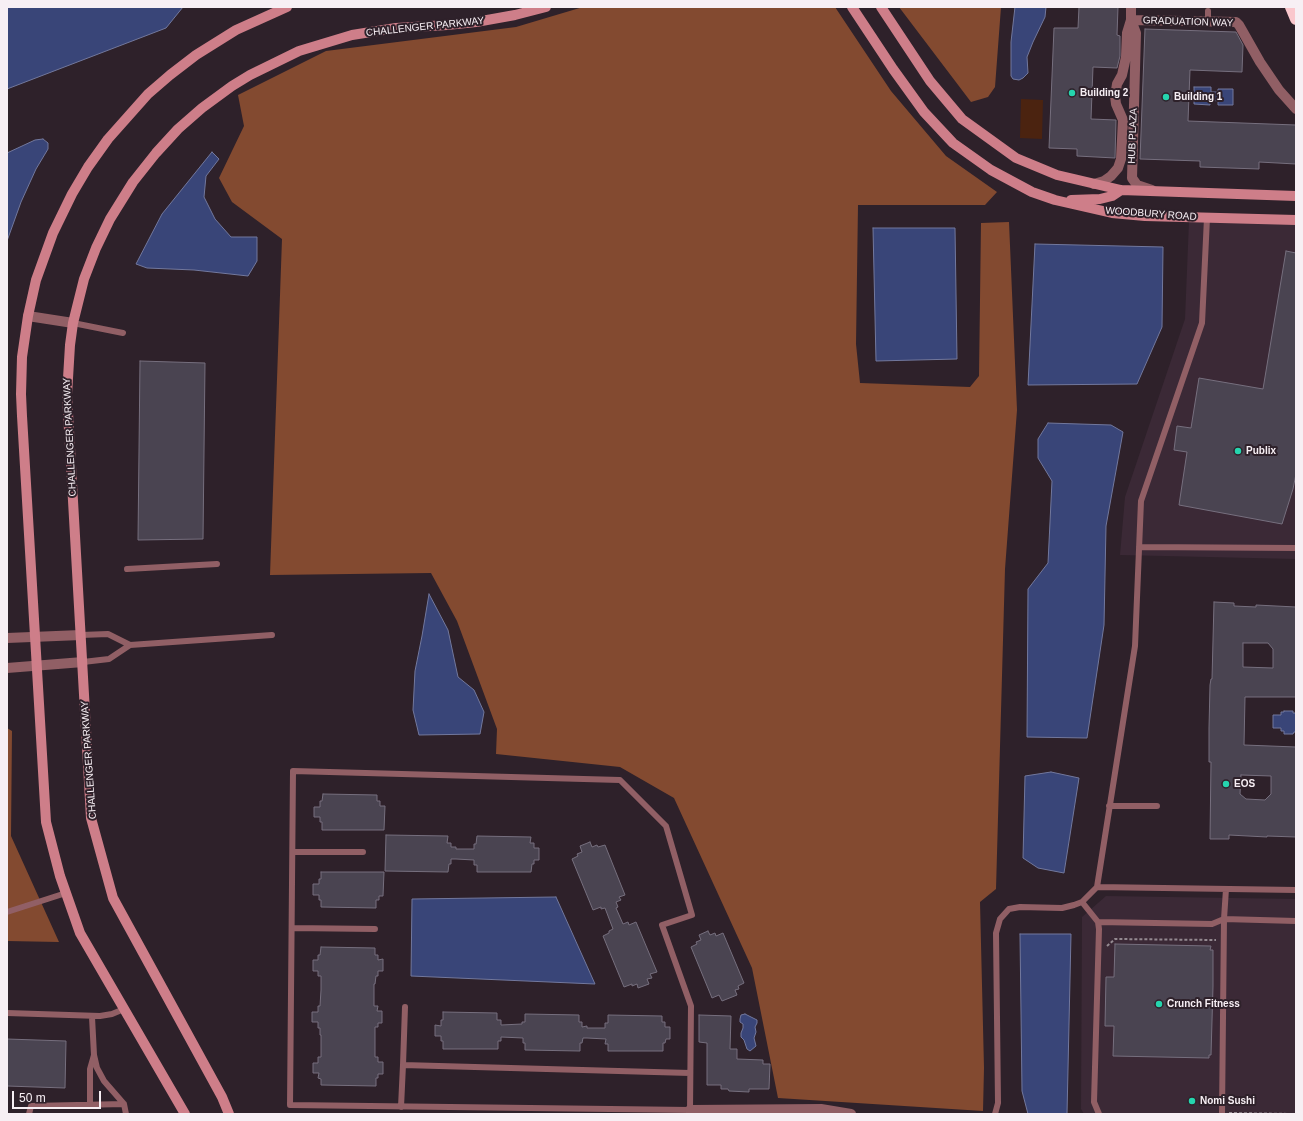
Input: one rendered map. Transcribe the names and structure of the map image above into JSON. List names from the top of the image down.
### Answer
{
  "streets": {
    "main road": ["CHALLENGER PARKWAY", "WOODBURY ROAD"],
    "street": ["GRADUATION WAY", "HUB PLAZA"]
  },
  "crossings": [
    ["GRADUATION WAY", "HUB PLAZA"]
  ],
  "places": [
    "Building 2",
    "Building 1",
    "Publix",
    "EOS",
    "Crunch Fitness",
    "Nomi Sushi"
  ],
  "scale_bar": "50 m"
}
